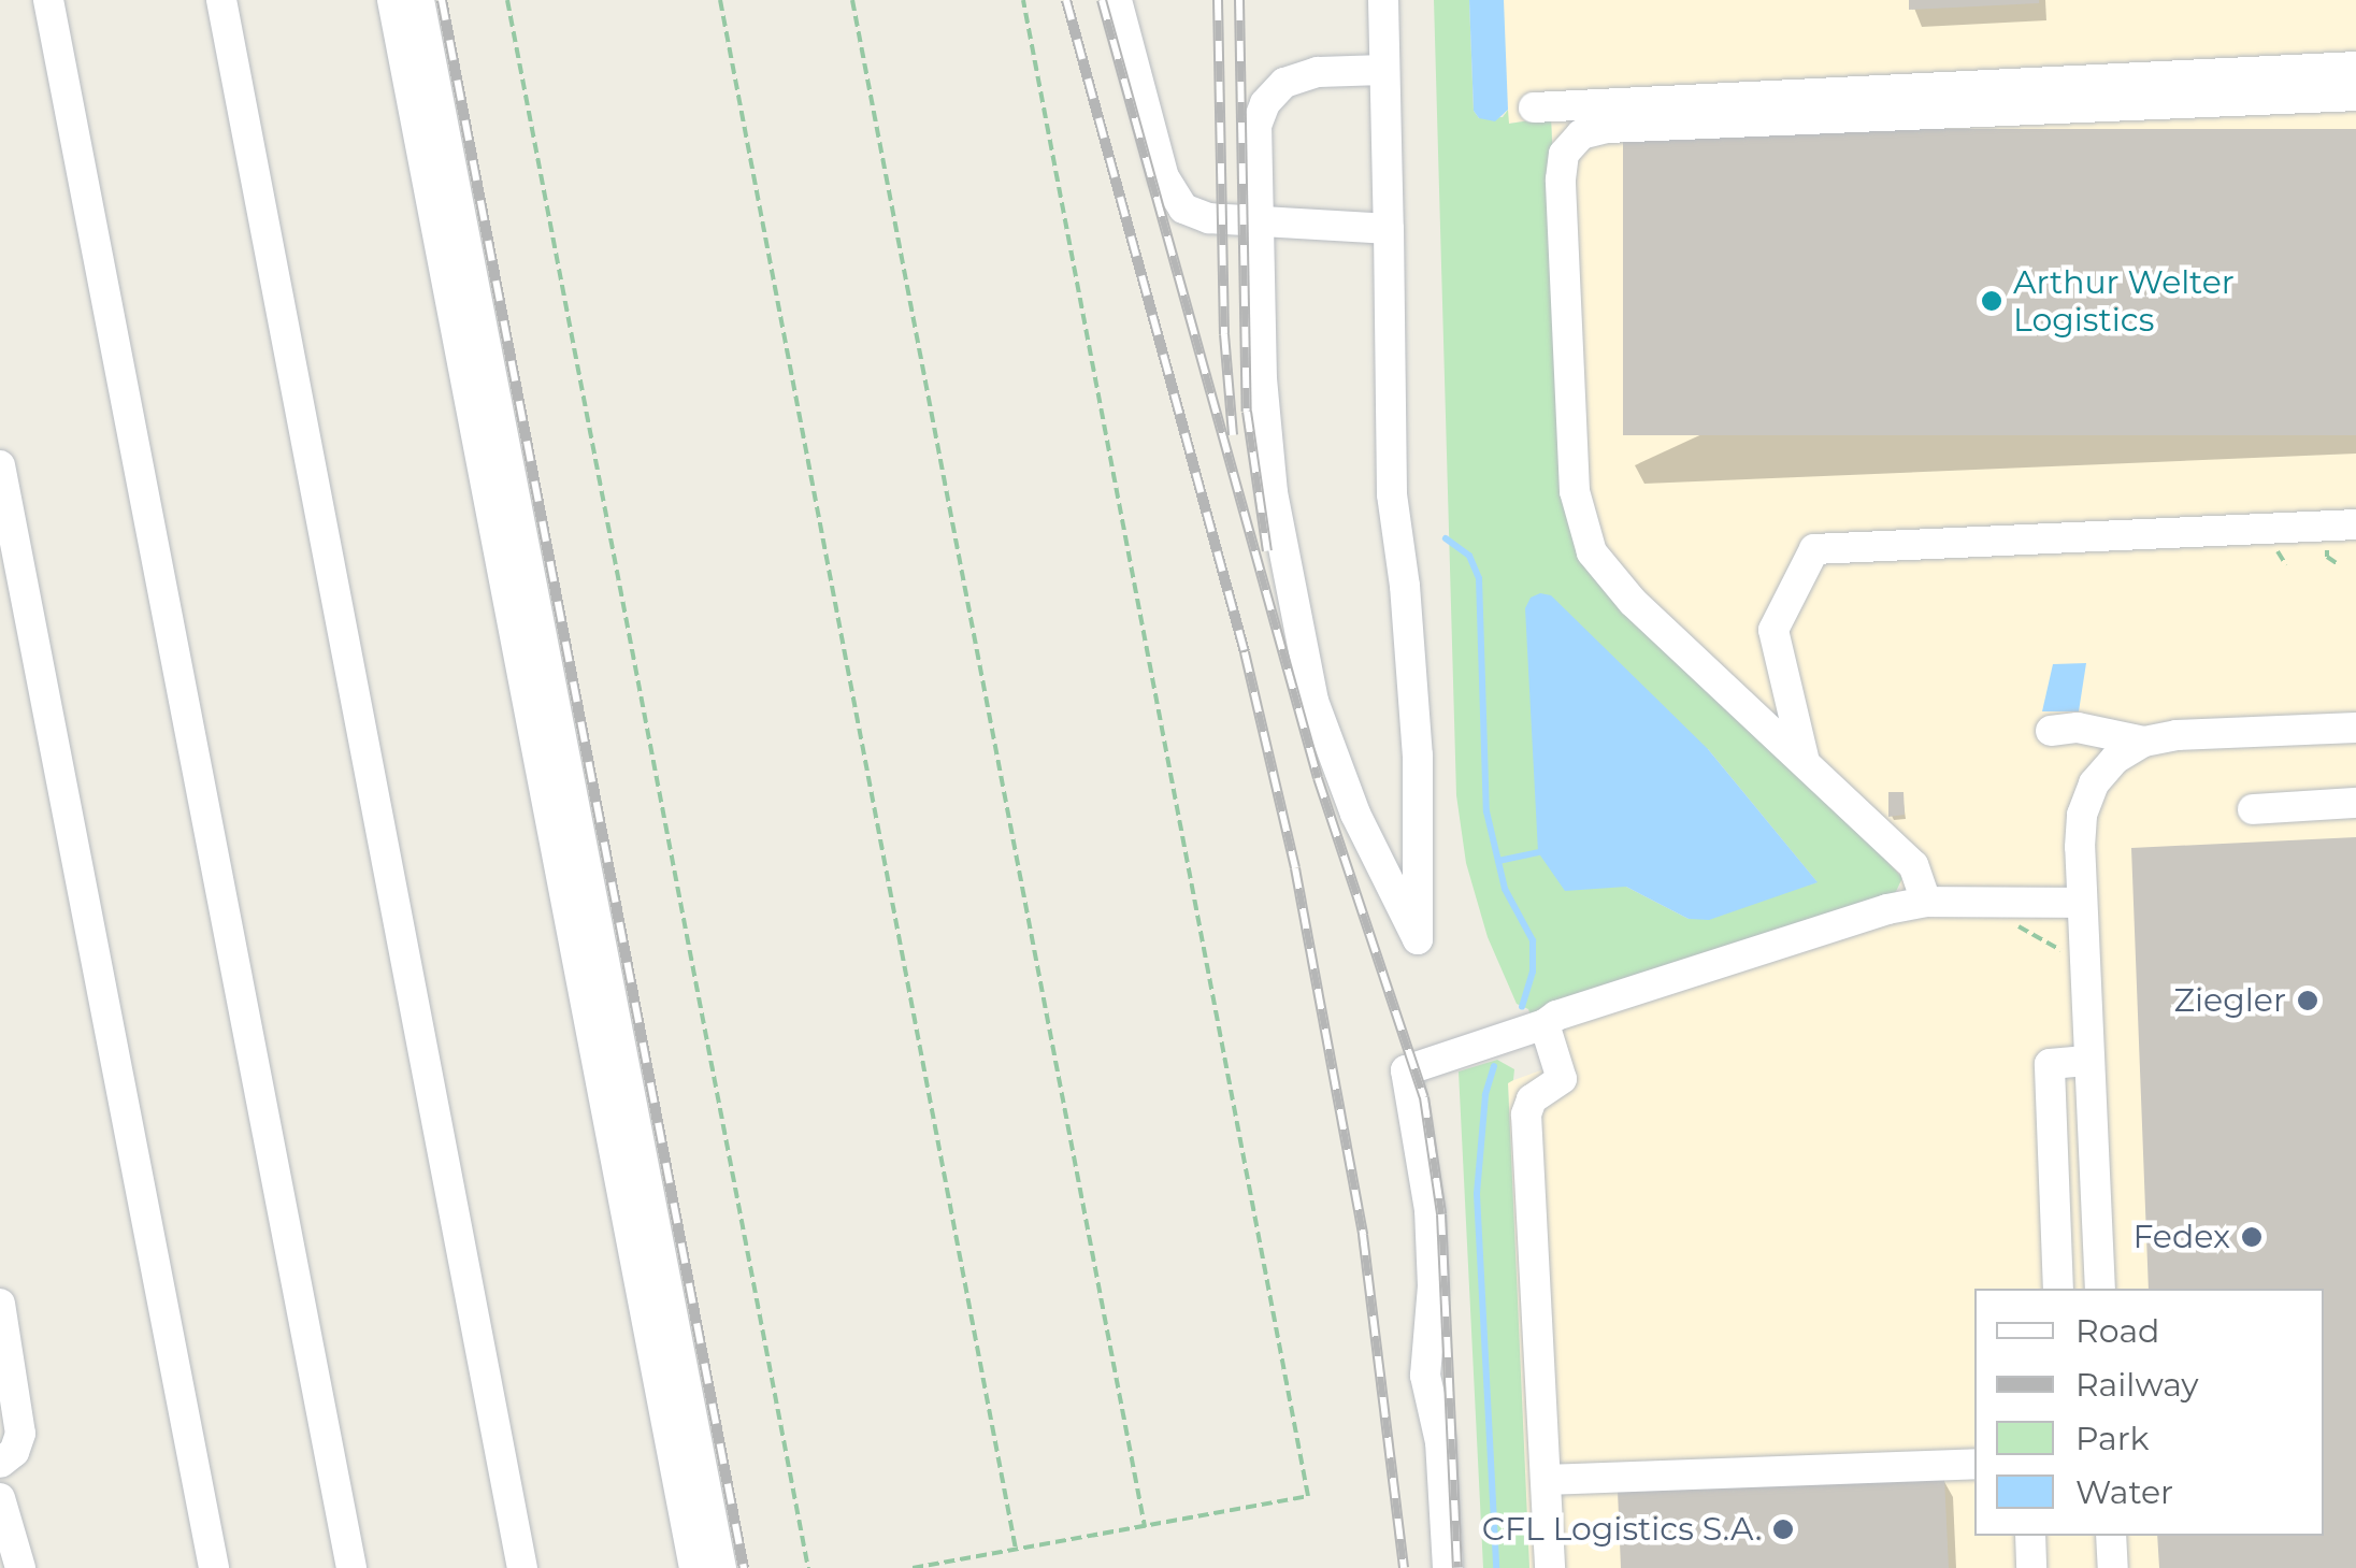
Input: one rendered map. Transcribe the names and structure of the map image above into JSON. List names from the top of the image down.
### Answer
{
  "places": [
    "Arthur Welter Logistics",
    "Ziegler",
    "Fedex",
    "CFL Logistics S.A."
  ],
  "legend": [
    "Road",
    "Railway",
    "Park",
    "Water"
  ]
}
